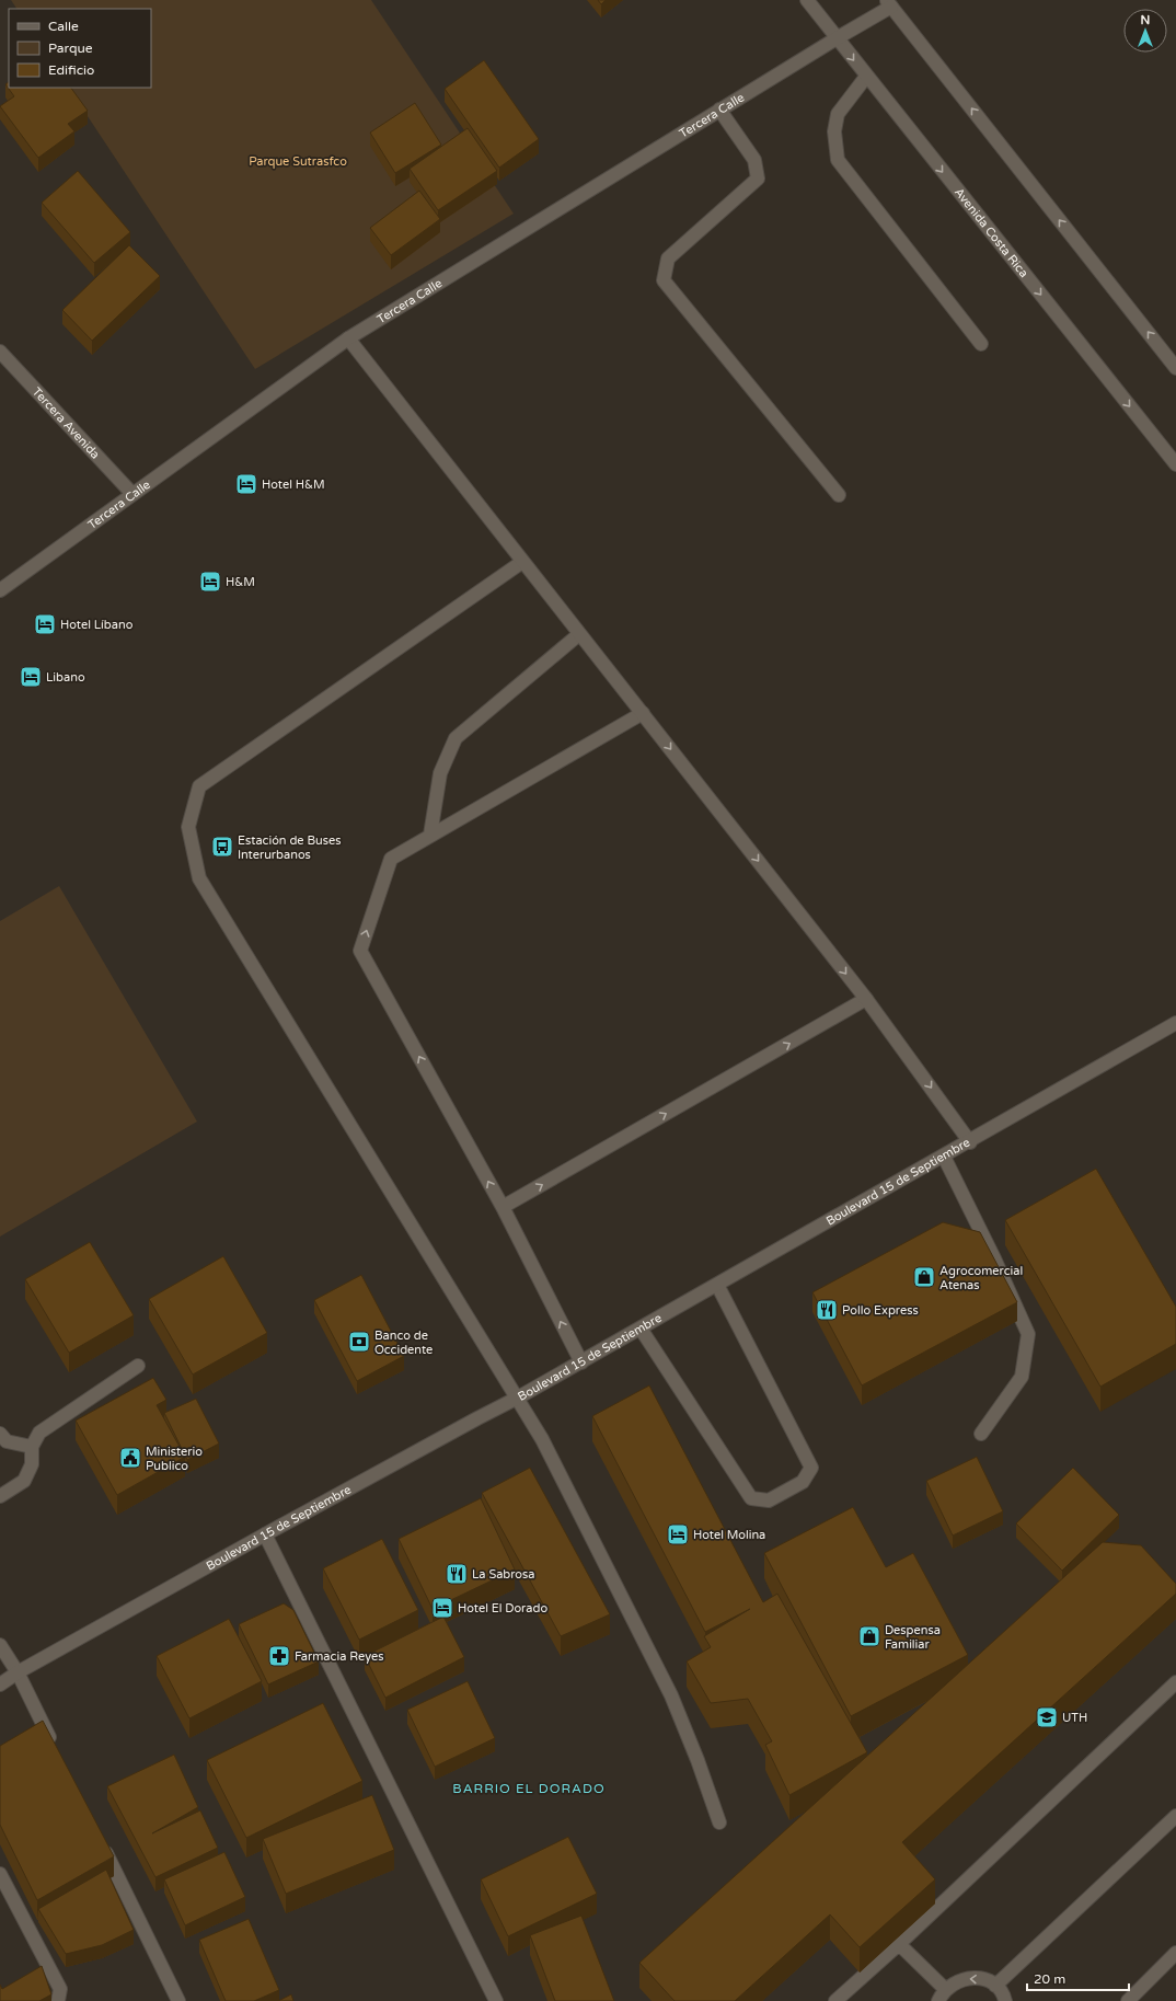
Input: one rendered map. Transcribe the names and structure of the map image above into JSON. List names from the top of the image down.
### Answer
{
  "streets": {
    "street": [
      "Tercera Calle",
      "Avenida Costa Rica",
      "Tercera Avenida",
      "Boulevard 15 de Septiembre"
    ]
  },
  "crossings": [
    ["Tercera Calle", "Avenida Costa Rica"],
    ["Tercera Calle", "Tercera Avenida"]
  ],
  "districts": ["BARRIO EL DORADO"],
  "parks": ["Parque Sutrasfco"],
  "places": {
    "hotel": [
      "Hotel H&M",
      "H&M",
      "Hotel Líbano",
      "Libano",
      "Hotel Molina",
      "Hotel El Dorado"
    ],
    "bus stop": ["Estación de Buses Interurbanos"],
    "shop": ["Agrocomercial Atenas", "Despensa Familiar"],
    "restaurant": ["Pollo Express", "La Sabrosa"],
    "bank": ["Banco de Occidente"],
    "public building": ["Ministerio Publico"],
    "pharmacy": ["Farmacia Reyes"],
    "school or university": ["UTH"]
  },
  "legend": ["Calle", "Parque", "Edificio"],
  "scale_bar": "20 m",
  "north": "top"
}
